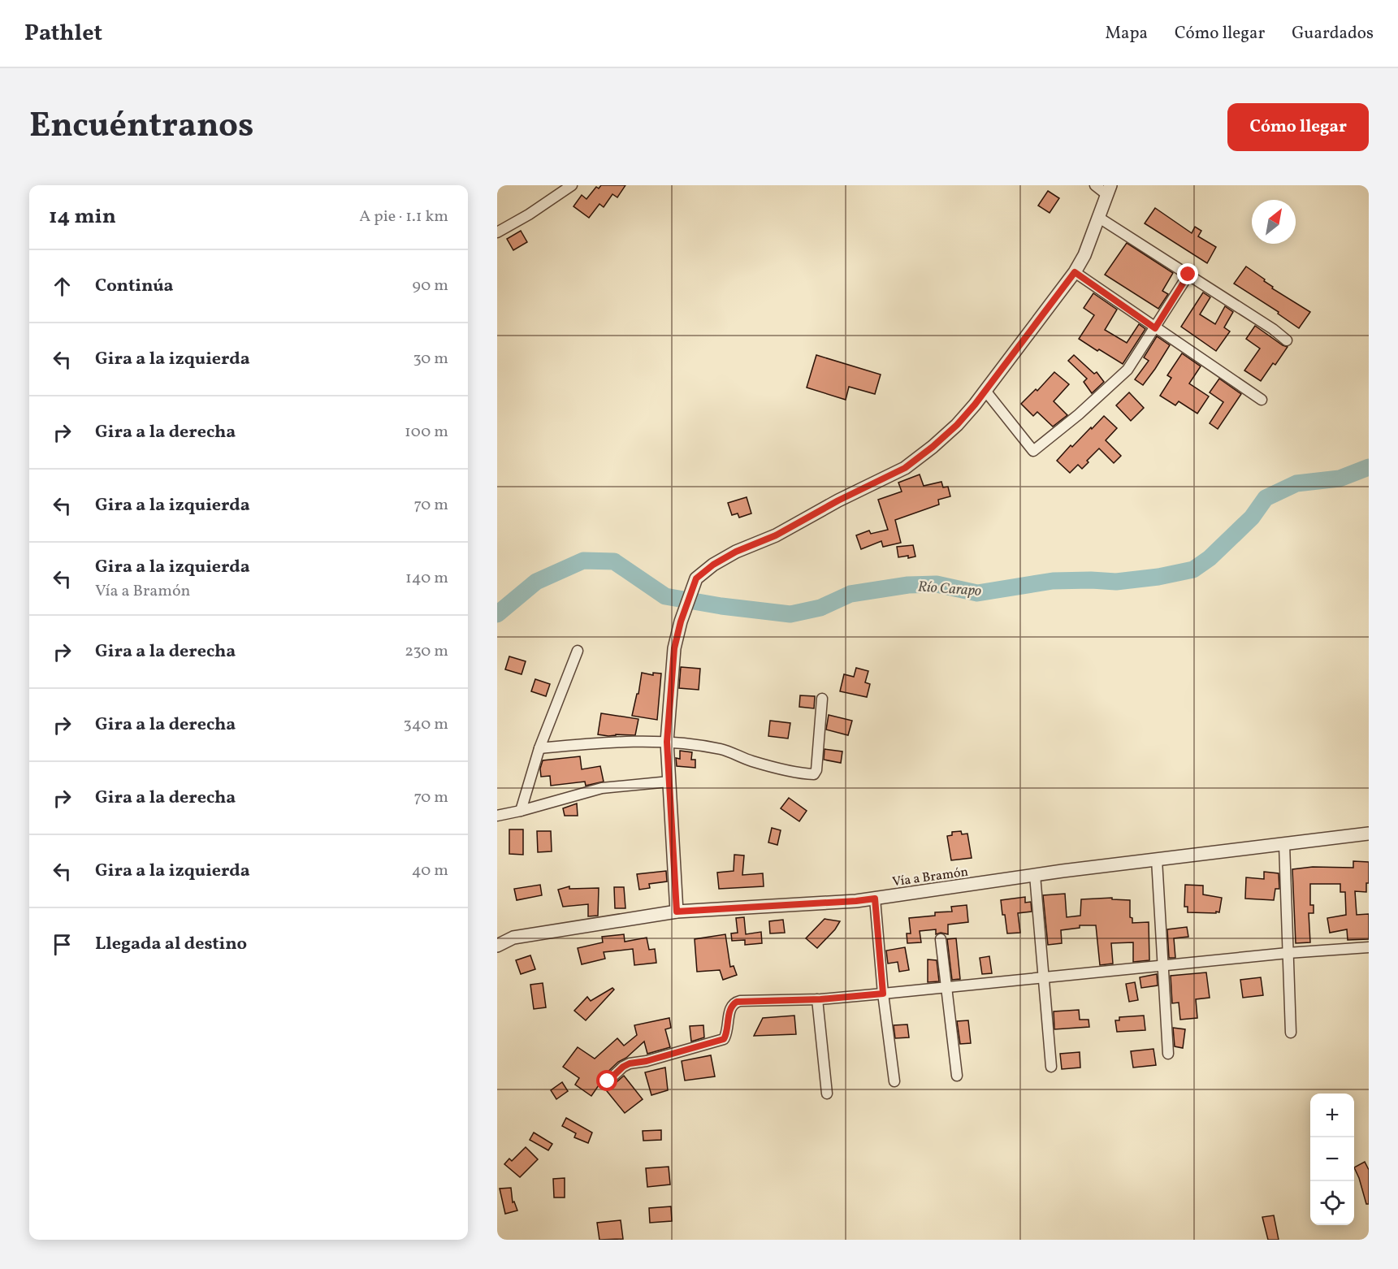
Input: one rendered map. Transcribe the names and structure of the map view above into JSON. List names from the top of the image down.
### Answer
{
  "streets": {
    "street": ["Vía a Bramón"]
  },
  "water": ["Río Carapo"],
  "north": "top right",
  "page": {
    "header": "Pathlet",
    "nav": ["Mapa", "Cómo llegar", "Guardados"],
    "title": "Encuéntranos",
    "buttons": "Cómo llegar",
    "heading": ["14 min", "A pie · 1.1 km"],
    "list": [
      ["Continúa", "90 m"],
      ["Gira a la izquierda", "30 m"],
      ["Gira a la derecha", "100 m"],
      ["Gira a la izquierda", "70 m"],
      ["Gira a la izquierda", "Vía a Bramón", "140 m"],
      ["Gira a la derecha", "230 m"],
      ["Gira a la derecha", "340 m"],
      ["Gira a la derecha", "70 m"],
      ["Gira a la izquierda", "40 m"],
      "Llegada al destino"
    ],
    "map_buttons": ["+", "−"]
  }
}
